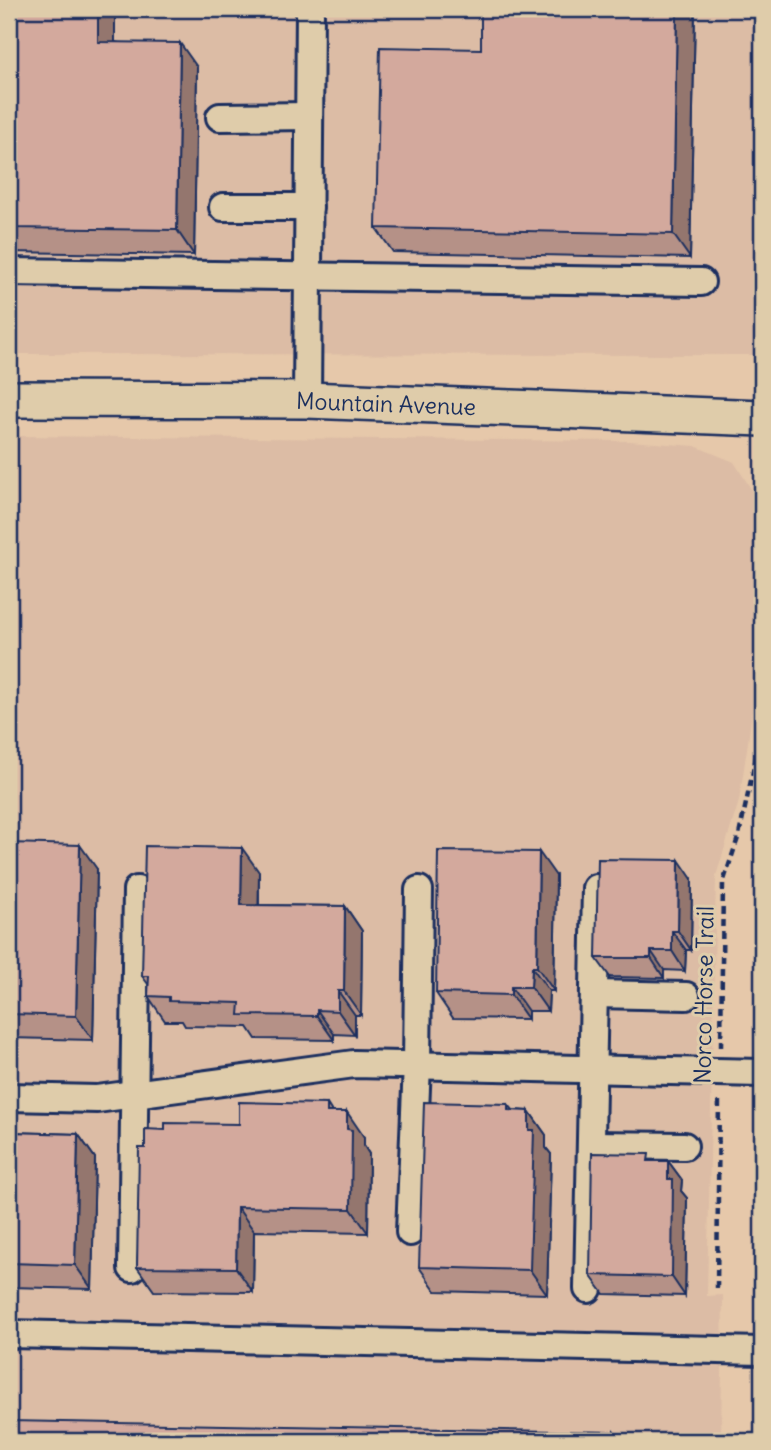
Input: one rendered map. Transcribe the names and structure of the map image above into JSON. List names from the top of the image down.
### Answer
{
  "streets": {
    "main road": ["Mountain Avenue"],
    "path": ["Norco Horse Trail"]
  }
}
